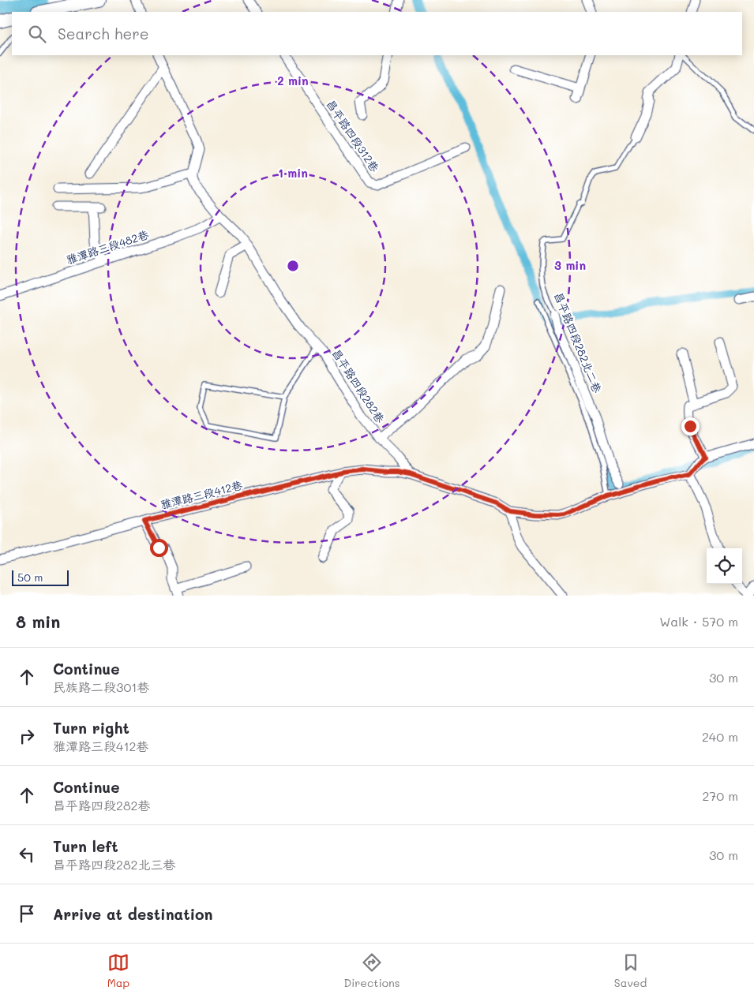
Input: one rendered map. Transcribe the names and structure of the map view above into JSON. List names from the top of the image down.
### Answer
{
  "streets": {
    "street": [
      "昌平路四段312巷",
      "雅潭路三段482巷",
      "昌平路四段282北二巷",
      "昌平路四段282巷",
      "雅潭路三段412巷"
    ]
  },
  "crossings": [
    ["雅潭路三段482巷", "昌平路四段282巷"],
    ["昌平路四段282巷", "雅潭路三段412巷"]
  ],
  "scale_bar": "50 m",
  "page": {
    "search": "Search here",
    "scale": "50 m",
    "heading": ["8 min", "Walk · 570 m"],
    "list": [
      ["Continue", "民族路二段301巷", "30 m"],
      ["Turn right", "雅潭路三段412巷", "240 m"],
      ["Continue", "昌平路四段282巷", "270 m"],
      ["Turn left", "昌平路四段282北三巷", "30 m"],
      "Arrive at destination"
    ],
    "nav": ["Map", "Directions", "Saved"]
  },
  "rings": ["2 min", "1 min", "3 min"]
}
